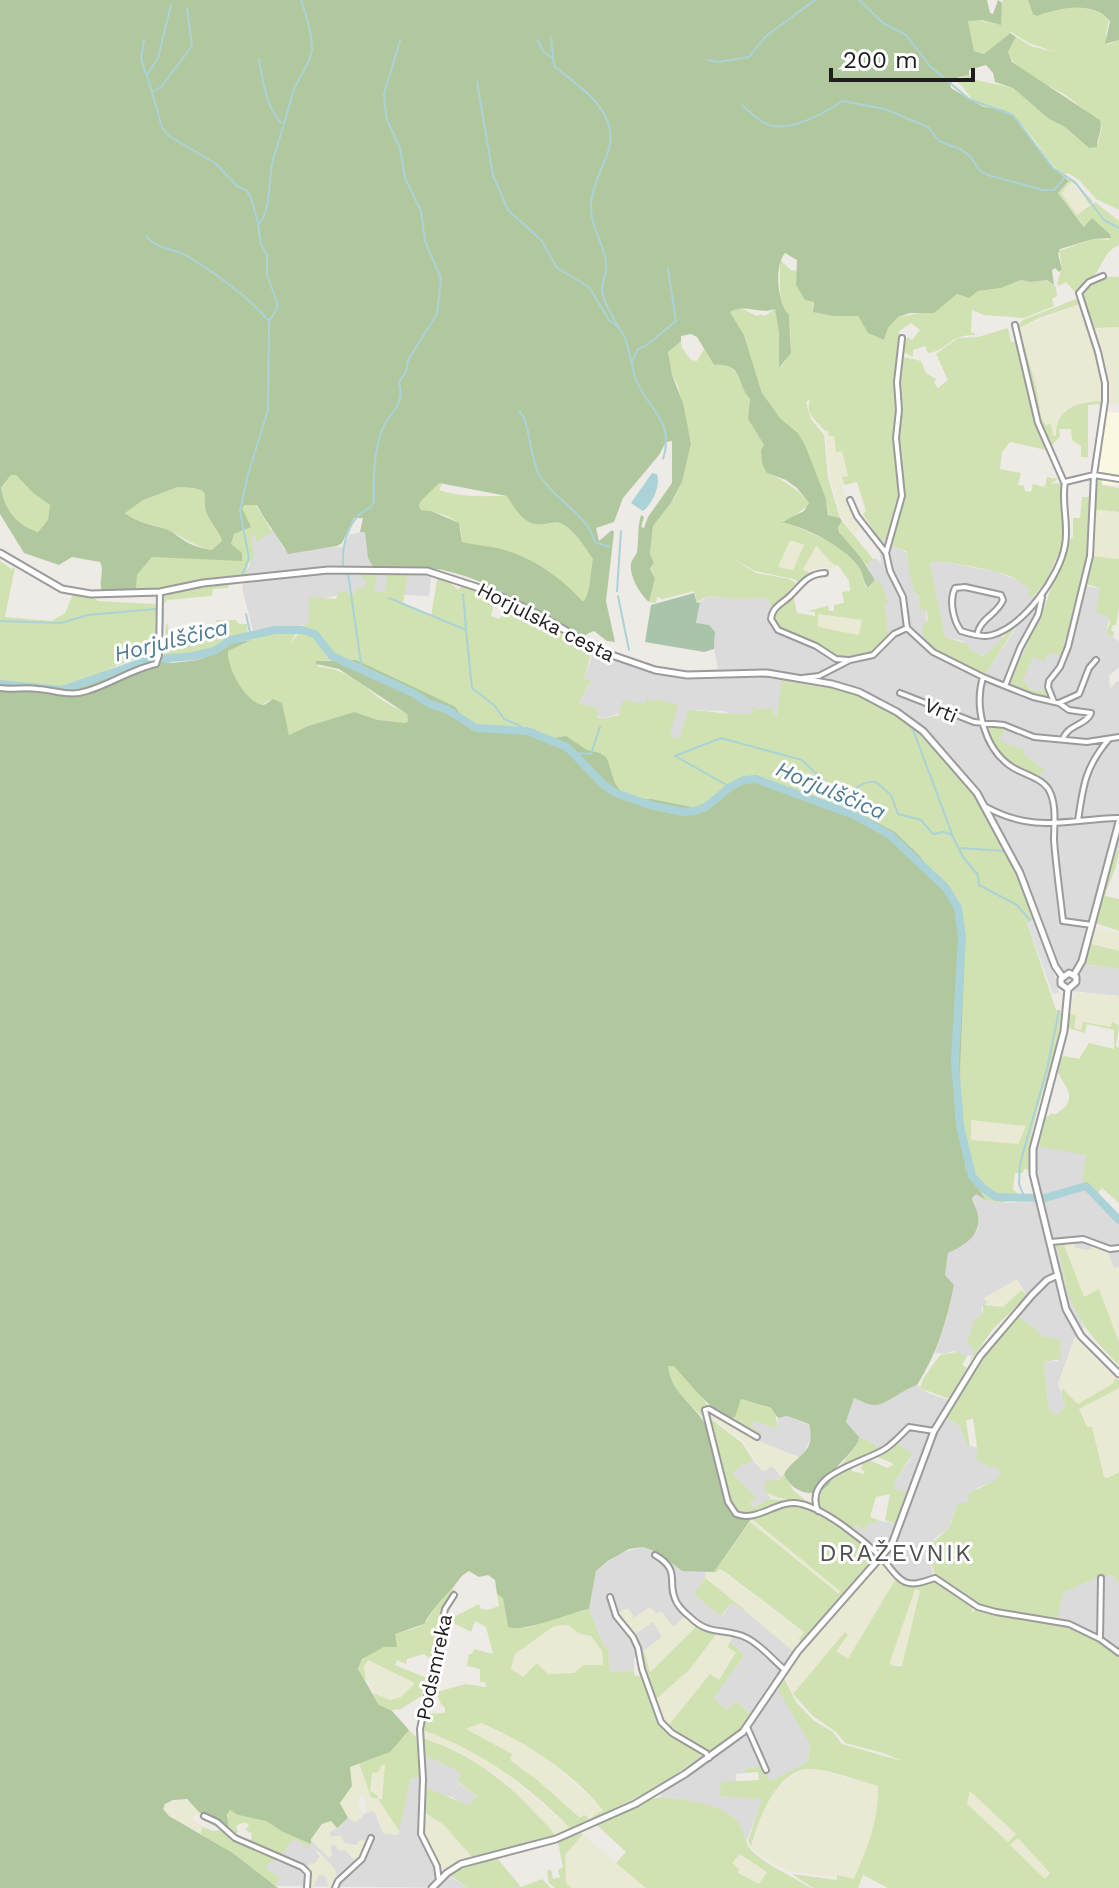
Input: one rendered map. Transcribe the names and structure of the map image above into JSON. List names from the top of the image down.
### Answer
{
  "streets": {
    "street": ["Horjulska cesta", "Vrti", "Podsmreka"]
  },
  "districts": ["DRAŽEVNIK"],
  "water": ["Horjulščica"],
  "scale_bar": "200 m"
}
